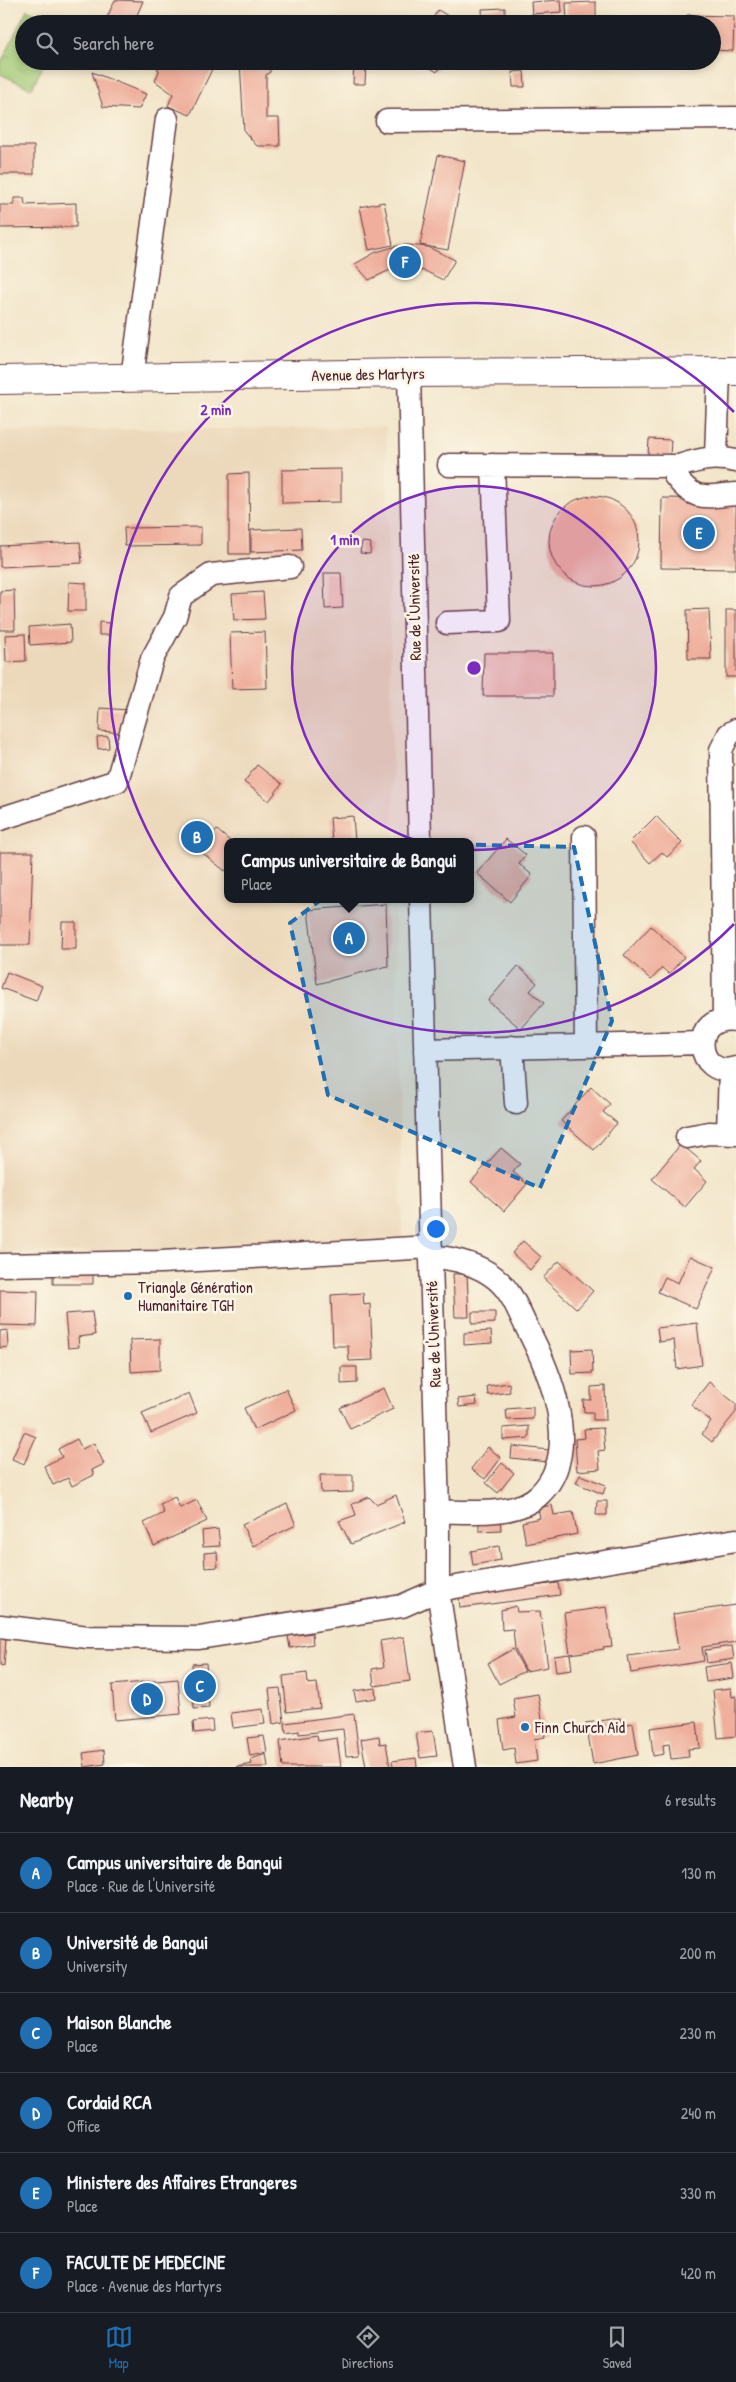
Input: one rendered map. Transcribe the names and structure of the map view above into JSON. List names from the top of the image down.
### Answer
{
  "streets": {
    "main road": ["Avenue des Martyrs"],
    "street": ["Rue de l'Université"]
  },
  "crossings": [
    ["Avenue des Martyrs", "Rue de l'Université"]
  ],
  "places": ["Triangle Génération Humanitaire TGH", "Finn Church Aid"],
  "page": {
    "search": "Search here",
    "pins": [
      "F",
      "E",
      "B",
      "A",
      "C",
      "D"
    ],
    "popup": ["Campus universitaire de Bangui", "Place"],
    "heading": ["Nearby", "6 results"],
    "list": [
      {
        "mark": "A",
        "name": "Campus universitaire de Bangui",
        "note": "Place · Rue de l'Université",
        "value": "130 m"
      },
      {
        "mark": "B",
        "name": "Université de Bangui",
        "note": "University",
        "value": "200 m"
      },
      {
        "mark": "C",
        "name": "Maison Blanche",
        "note": "Place",
        "value": "230 m"
      },
      {
        "mark": "D",
        "name": "Cordaid RCA",
        "note": "Office",
        "value": "240 m"
      },
      {
        "mark": "E",
        "name": "Ministere des Affaires Etrangeres",
        "note": "Place",
        "value": "330 m"
      },
      {
        "mark": "F",
        "name": "FACULTE DE MEDECINE",
        "note": "Place · Avenue des Martyrs",
        "value": "420 m"
      }
    ],
    "nav": ["Map", "Directions", "Saved"]
  },
  "rings": ["2 min", "1 min"]
}
